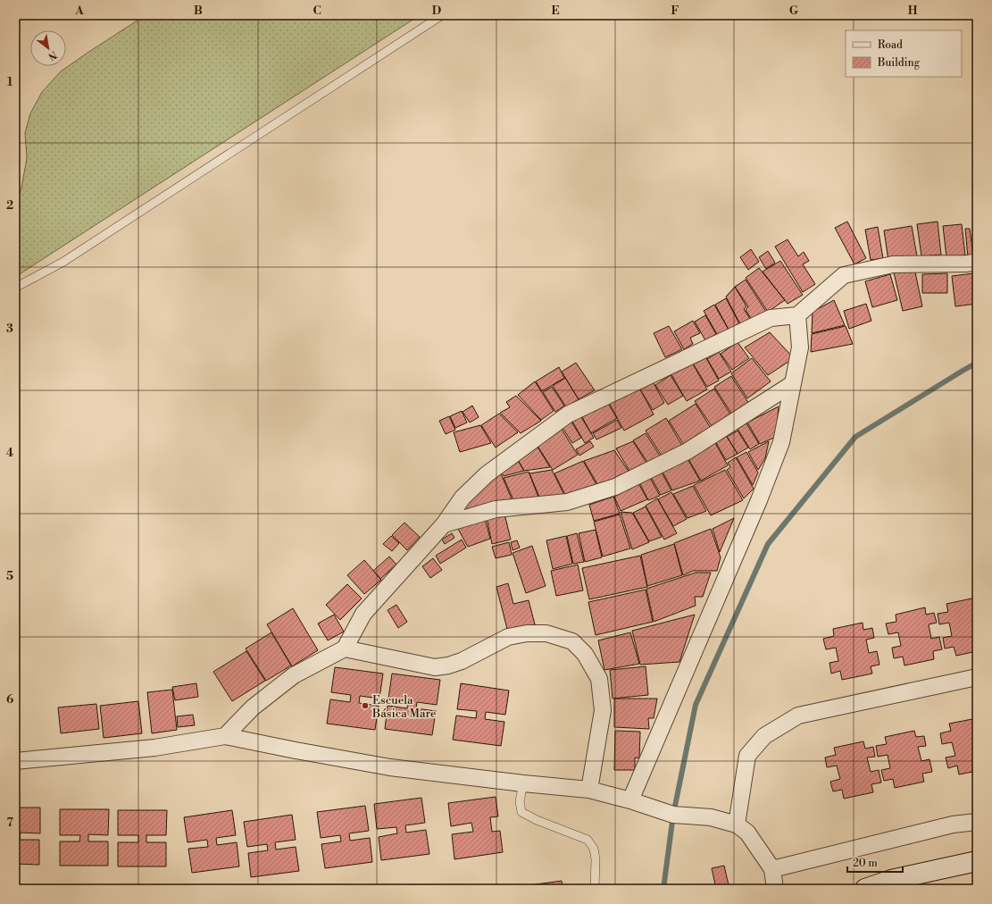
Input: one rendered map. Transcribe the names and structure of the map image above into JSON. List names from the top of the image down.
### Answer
{
  "places": ["Escuela Básica Mare"],
  "legend": ["Road", "Building"],
  "scale_bar": "20 m",
  "north": "bottom right",
  "grid": {
    "columns": [
      "A",
      "B",
      "C",
      "D",
      "E",
      "F",
      "G",
      "H"
    ],
    "rows": [
      "1",
      "2",
      "3",
      "4",
      "5",
      "6",
      "7"
    ]
  }
}
